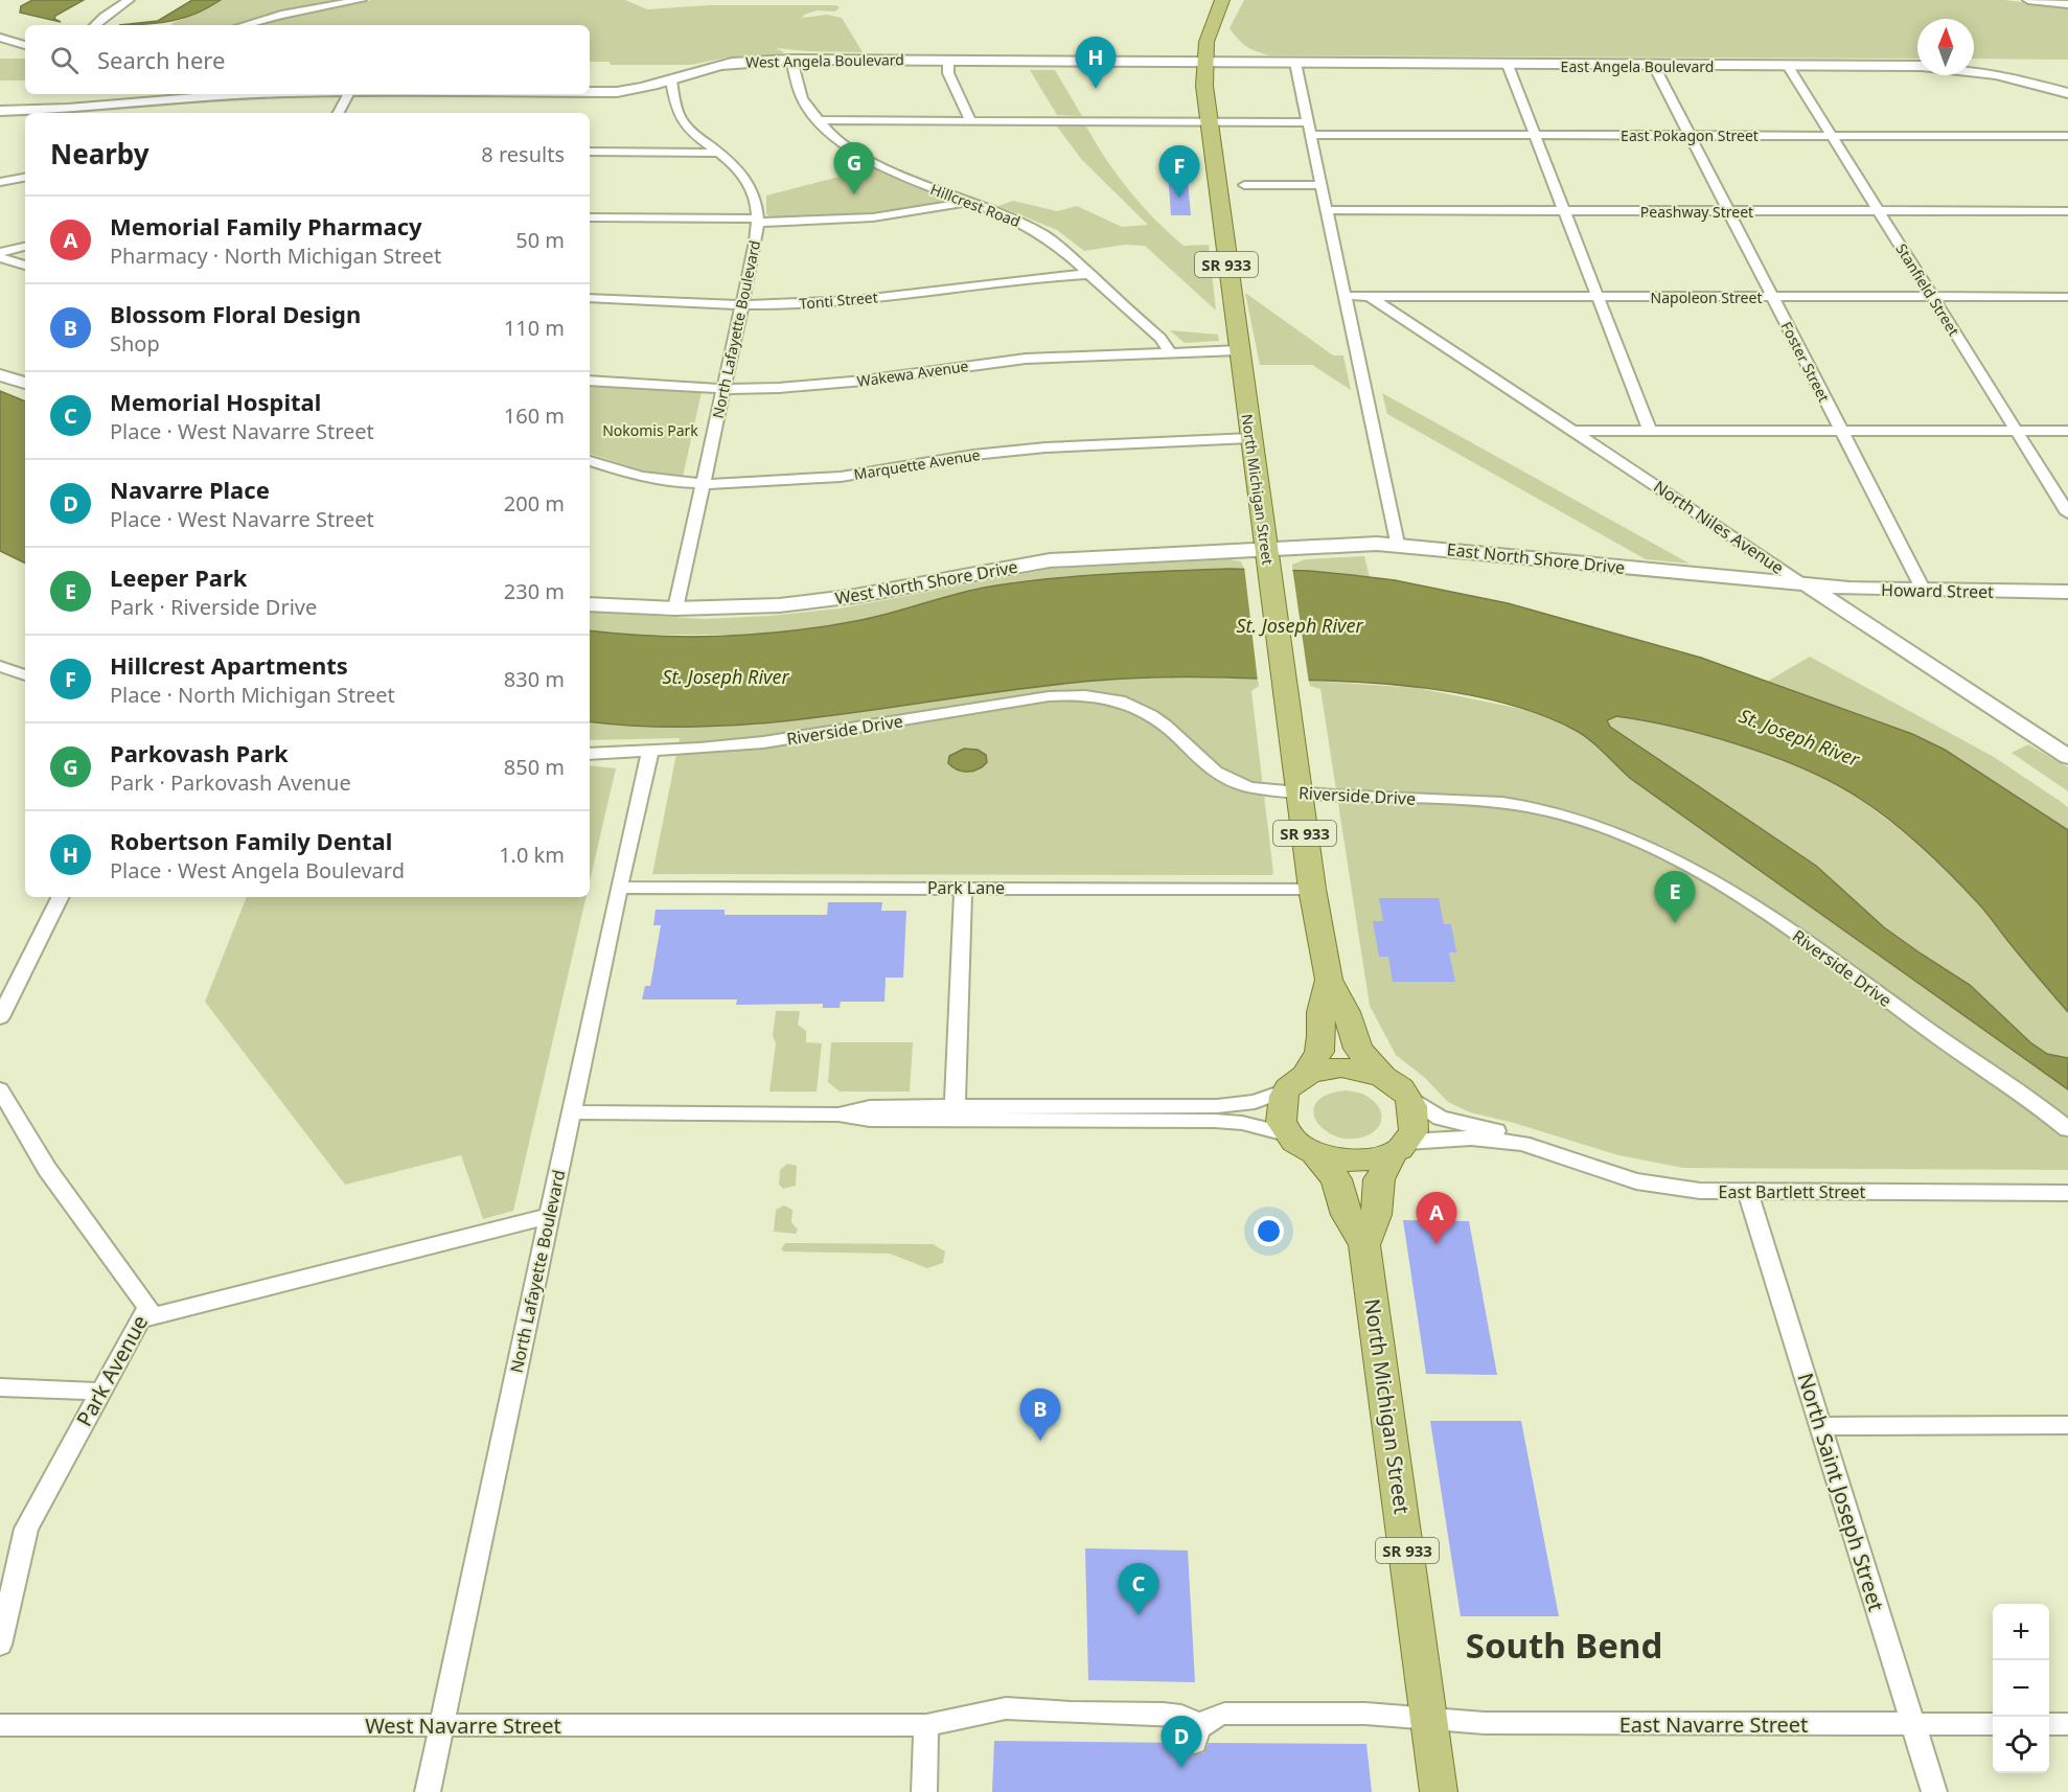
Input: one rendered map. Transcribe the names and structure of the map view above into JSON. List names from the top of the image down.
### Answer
{
  "streets": {
    "main road": ["SR 933", "North Michigan Street"],
    "street": [
      "West Angela Boulevard",
      "East Angela Boulevard",
      "East Pokagon Street",
      "Hillcrest Road",
      "Peashway Street",
      "Stanfield Street",
      "Napoleon Street",
      "Tonti Street",
      "North Lafayette Boulevard",
      "Foster Street",
      "Wakewa Avenue",
      "Marquette Avenue",
      "North Niles Avenue",
      "East North Shore Drive",
      "West North Shore Drive",
      "Howard Street",
      "Riverside Drive",
      "Park Lane",
      "East Bartlett Street",
      "Park Avenue",
      "North Saint Joseph Street",
      "East Navarre Street",
      "West Navarre Street"
    ]
  },
  "crossings": [
    ["West Angela Boulevard", "East Angela Boulevard"],
    ["West Angela Boulevard", "Hillcrest Road"],
    ["West Angela Boulevard", "North Lafayette Boulevard"],
    ["West Angela Boulevard", "North Michigan Street"],
    ["East Angela Boulevard", "Stanfield Street"],
    ["East Angela Boulevard", "Foster Street"],
    ["East Angela Boulevard", "North Michigan Street"],
    ["East Pokagon Street", "Stanfield Street"],
    ["East Pokagon Street", "Foster Street"],
    ["Hillcrest Road", "Tonti Street"],
    ["Hillcrest Road", "Wakewa Avenue"],
    ["Peashway Street", "Stanfield Street"],
    ["Peashway Street", "Foster Street"],
    ["SR 933", "North Michigan Street"],
    ["SR 933", "East Bartlett Street"],
    ["Stanfield Street", "Napoleon Street"],
    ["Napoleon Street", "Foster Street"],
    ["Napoleon Street", "North Niles Avenue"],
    ["Tonti Street", "North Lafayette Boulevard"],
    ["North Lafayette Boulevard", "Wakewa Avenue"],
    ["North Lafayette Boulevard", "Marquette Avenue"],
    ["North Lafayette Boulevard", "West North Shore Drive"],
    ["North Lafayette Boulevard", "Riverside Drive"],
    ["North Lafayette Boulevard", "Park Lane"],
    ["North Lafayette Boulevard", "West Navarre Street"],
    ["Foster Street", "Howard Street"],
    ["Wakewa Avenue", "North Michigan Street"],
    ["Marquette Avenue", "North Michigan Street"],
    ["North Michigan Street", "East North Shore Drive"],
    ["North Michigan Street", "West North Shore Drive"],
    ["North Michigan Street", "Riverside Drive"],
    ["North Michigan Street", "Park Lane"],
    ["North Michigan Street", "East Bartlett Street"],
    ["North Michigan Street", "East Navarre Street"],
    ["North Michigan Street", "West Navarre Street"],
    ["North Niles Avenue", "East North Shore Drive"],
    ["North Niles Avenue", "Howard Street"],
    ["East North Shore Drive", "West North Shore Drive"],
    ["East North Shore Drive", "Howard Street"],
    ["East Bartlett Street", "North Saint Joseph Street"],
    ["North Saint Joseph Street", "East Navarre Street"],
    ["East Navarre Street", "West Navarre Street"]
  ],
  "districts": ["South Bend"],
  "water": ["St. Joseph River"],
  "parks": ["Nokomis Park"],
  "north": "top",
  "page": {
    "search": "Search here",
    "pins": [
      "H",
      "G",
      "F",
      "E",
      "A",
      "B",
      "C",
      "D"
    ],
    "heading": ["Nearby", "8 results"],
    "list": [
      {
        "mark": "A",
        "name": "Memorial Family Pharmacy",
        "note": "Pharmacy · North Michigan Street",
        "value": "50 m"
      },
      {
        "mark": "B",
        "name": "Blossom Floral Design",
        "note": "Shop",
        "value": "110 m"
      },
      {
        "mark": "C",
        "name": "Memorial Hospital",
        "note": "Place · West Navarre Street",
        "value": "160 m"
      },
      {
        "mark": "D",
        "name": "Navarre Place",
        "note": "Place · West Navarre Street",
        "value": "200 m"
      },
      {
        "mark": "E",
        "name": "Leeper Park",
        "note": "Park · Riverside Drive",
        "value": "230 m"
      },
      {
        "mark": "F",
        "name": "Hillcrest Apartments",
        "note": "Place · North Michigan Street",
        "value": "830 m"
      },
      {
        "mark": "G",
        "name": "Parkovash Park",
        "note": "Park · Parkovash Avenue",
        "value": "850 m"
      },
      {
        "mark": "H",
        "name": "Robertson Family Dental",
        "note": "Place · West Angela Boulevard",
        "value": "1.0 km"
      }
    ],
    "map_buttons": ["+", "−"]
  }
}
